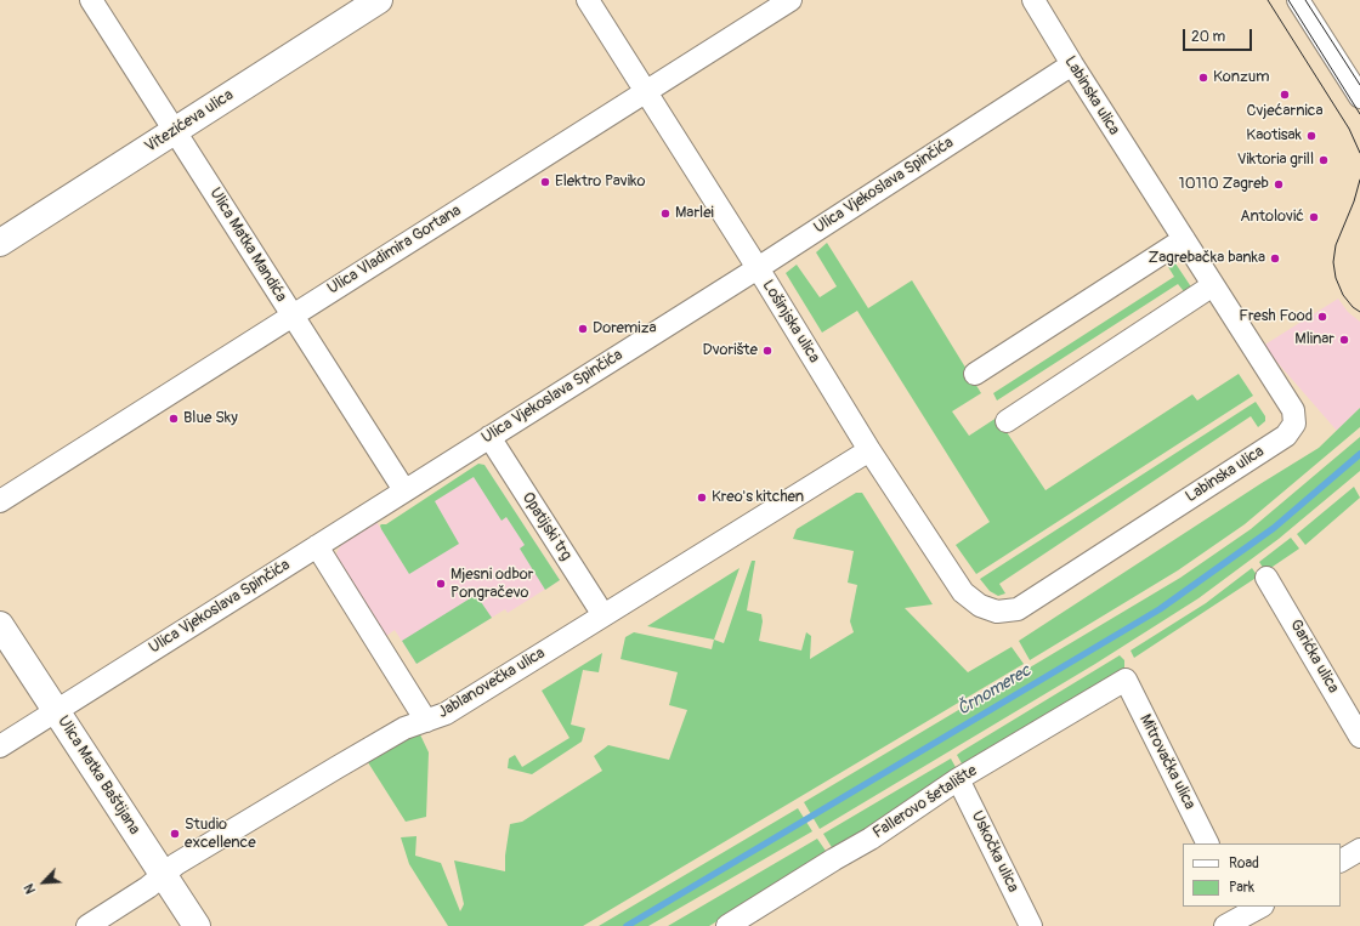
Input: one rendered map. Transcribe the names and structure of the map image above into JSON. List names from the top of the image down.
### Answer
{
  "streets": {
    "street": [
      "Labinska ulica",
      "Vitezićeva ulica",
      "Ulica Vjekoslava Spinčića",
      "Ulica Matka Mandića",
      "Ulica Vladimira Gortana",
      "Lošinjska ulica",
      "Opatijski trg",
      "Garićka ulica",
      "Jablanovečka ulica",
      "Mitrovačka ulica",
      "Ulica Matka Baštijana",
      "Fallerovo šetalište",
      "Uskočka ulica"
    ]
  },
  "crossings": [
    ["Labinska ulica", "Ulica Vjekoslava Spinčića"],
    ["Labinska ulica", "Lošinjska ulica"],
    ["Vitezićeva ulica", "Ulica Matka Mandića"],
    ["Ulica Vjekoslava Spinčića", "Ulica Matka Mandića"],
    ["Ulica Vjekoslava Spinčića", "Lošinjska ulica"],
    ["Ulica Vjekoslava Spinčića", "Opatijski trg"],
    ["Ulica Vjekoslava Spinčića", "Ulica Matka Baštijana"],
    ["Ulica Matka Mandića", "Ulica Vladimira Gortana"],
    ["Ulica Vladimira Gortana", "Lošinjska ulica"],
    ["Lošinjska ulica", "Jablanovečka ulica"],
    ["Opatijski trg", "Jablanovečka ulica"],
    ["Jablanovečka ulica", "Ulica Matka Baštijana"],
    ["Mitrovačka ulica", "Fallerovo šetalište"],
    ["Fallerovo šetalište", "Uskočka ulica"]
  ],
  "water": ["Črnomerec"],
  "places": [
    "Konzum",
    "Cvjećarnica",
    "Kaotisak",
    "Viktoria grill",
    "Elektro Paviko",
    "10110 Zagreb",
    "Marlei",
    "Antolović",
    "Zagrebačka banka",
    "Fresh Food",
    "Doremiza",
    "Mlinar",
    "Dvorište",
    "Blue Sky",
    "Kreo's kitchen",
    "Mjesni odbor Pongračevo",
    "Studio excellence"
  ],
  "legend": ["Road", "Park"],
  "scale_bar": "20 m",
  "north": "bottom left"
}
